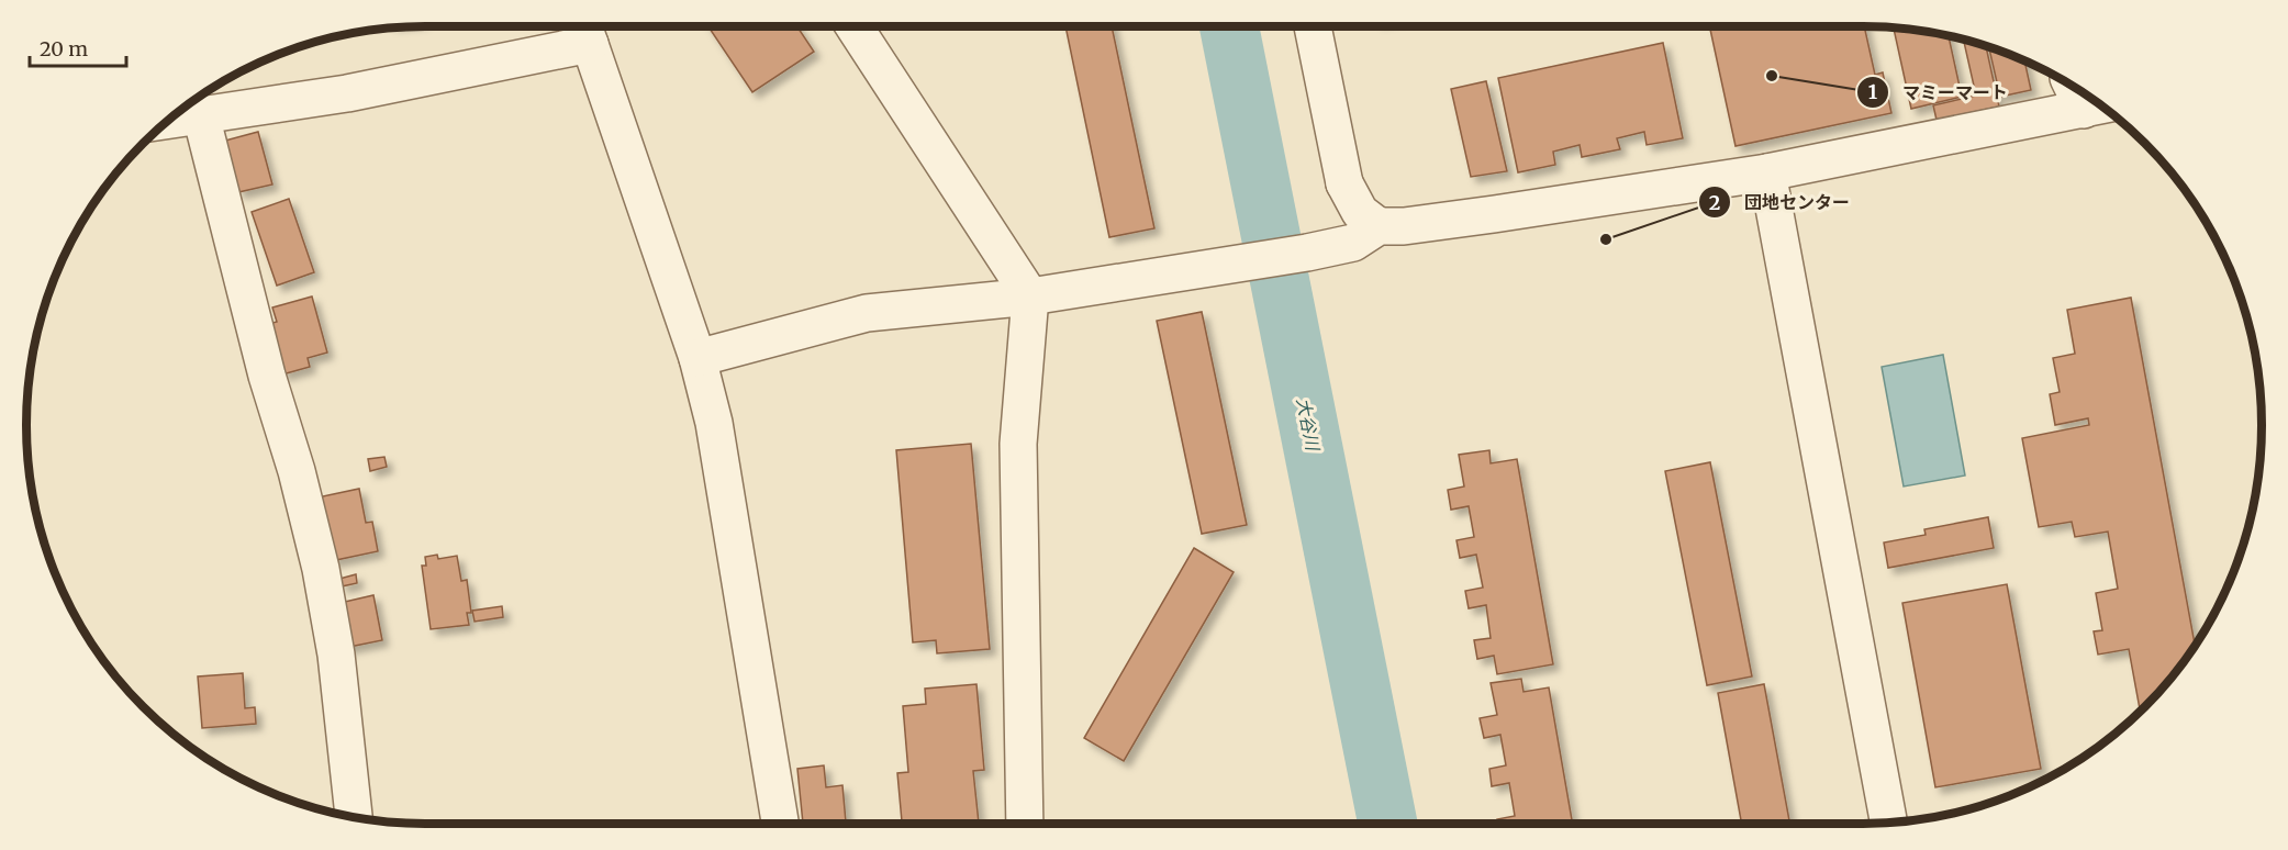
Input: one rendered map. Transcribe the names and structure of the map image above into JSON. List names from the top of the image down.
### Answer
{
  "water": ["大谷川"],
  "places": ["マミーマート", "団地センター"],
  "scale_bar": "20 m"
}
